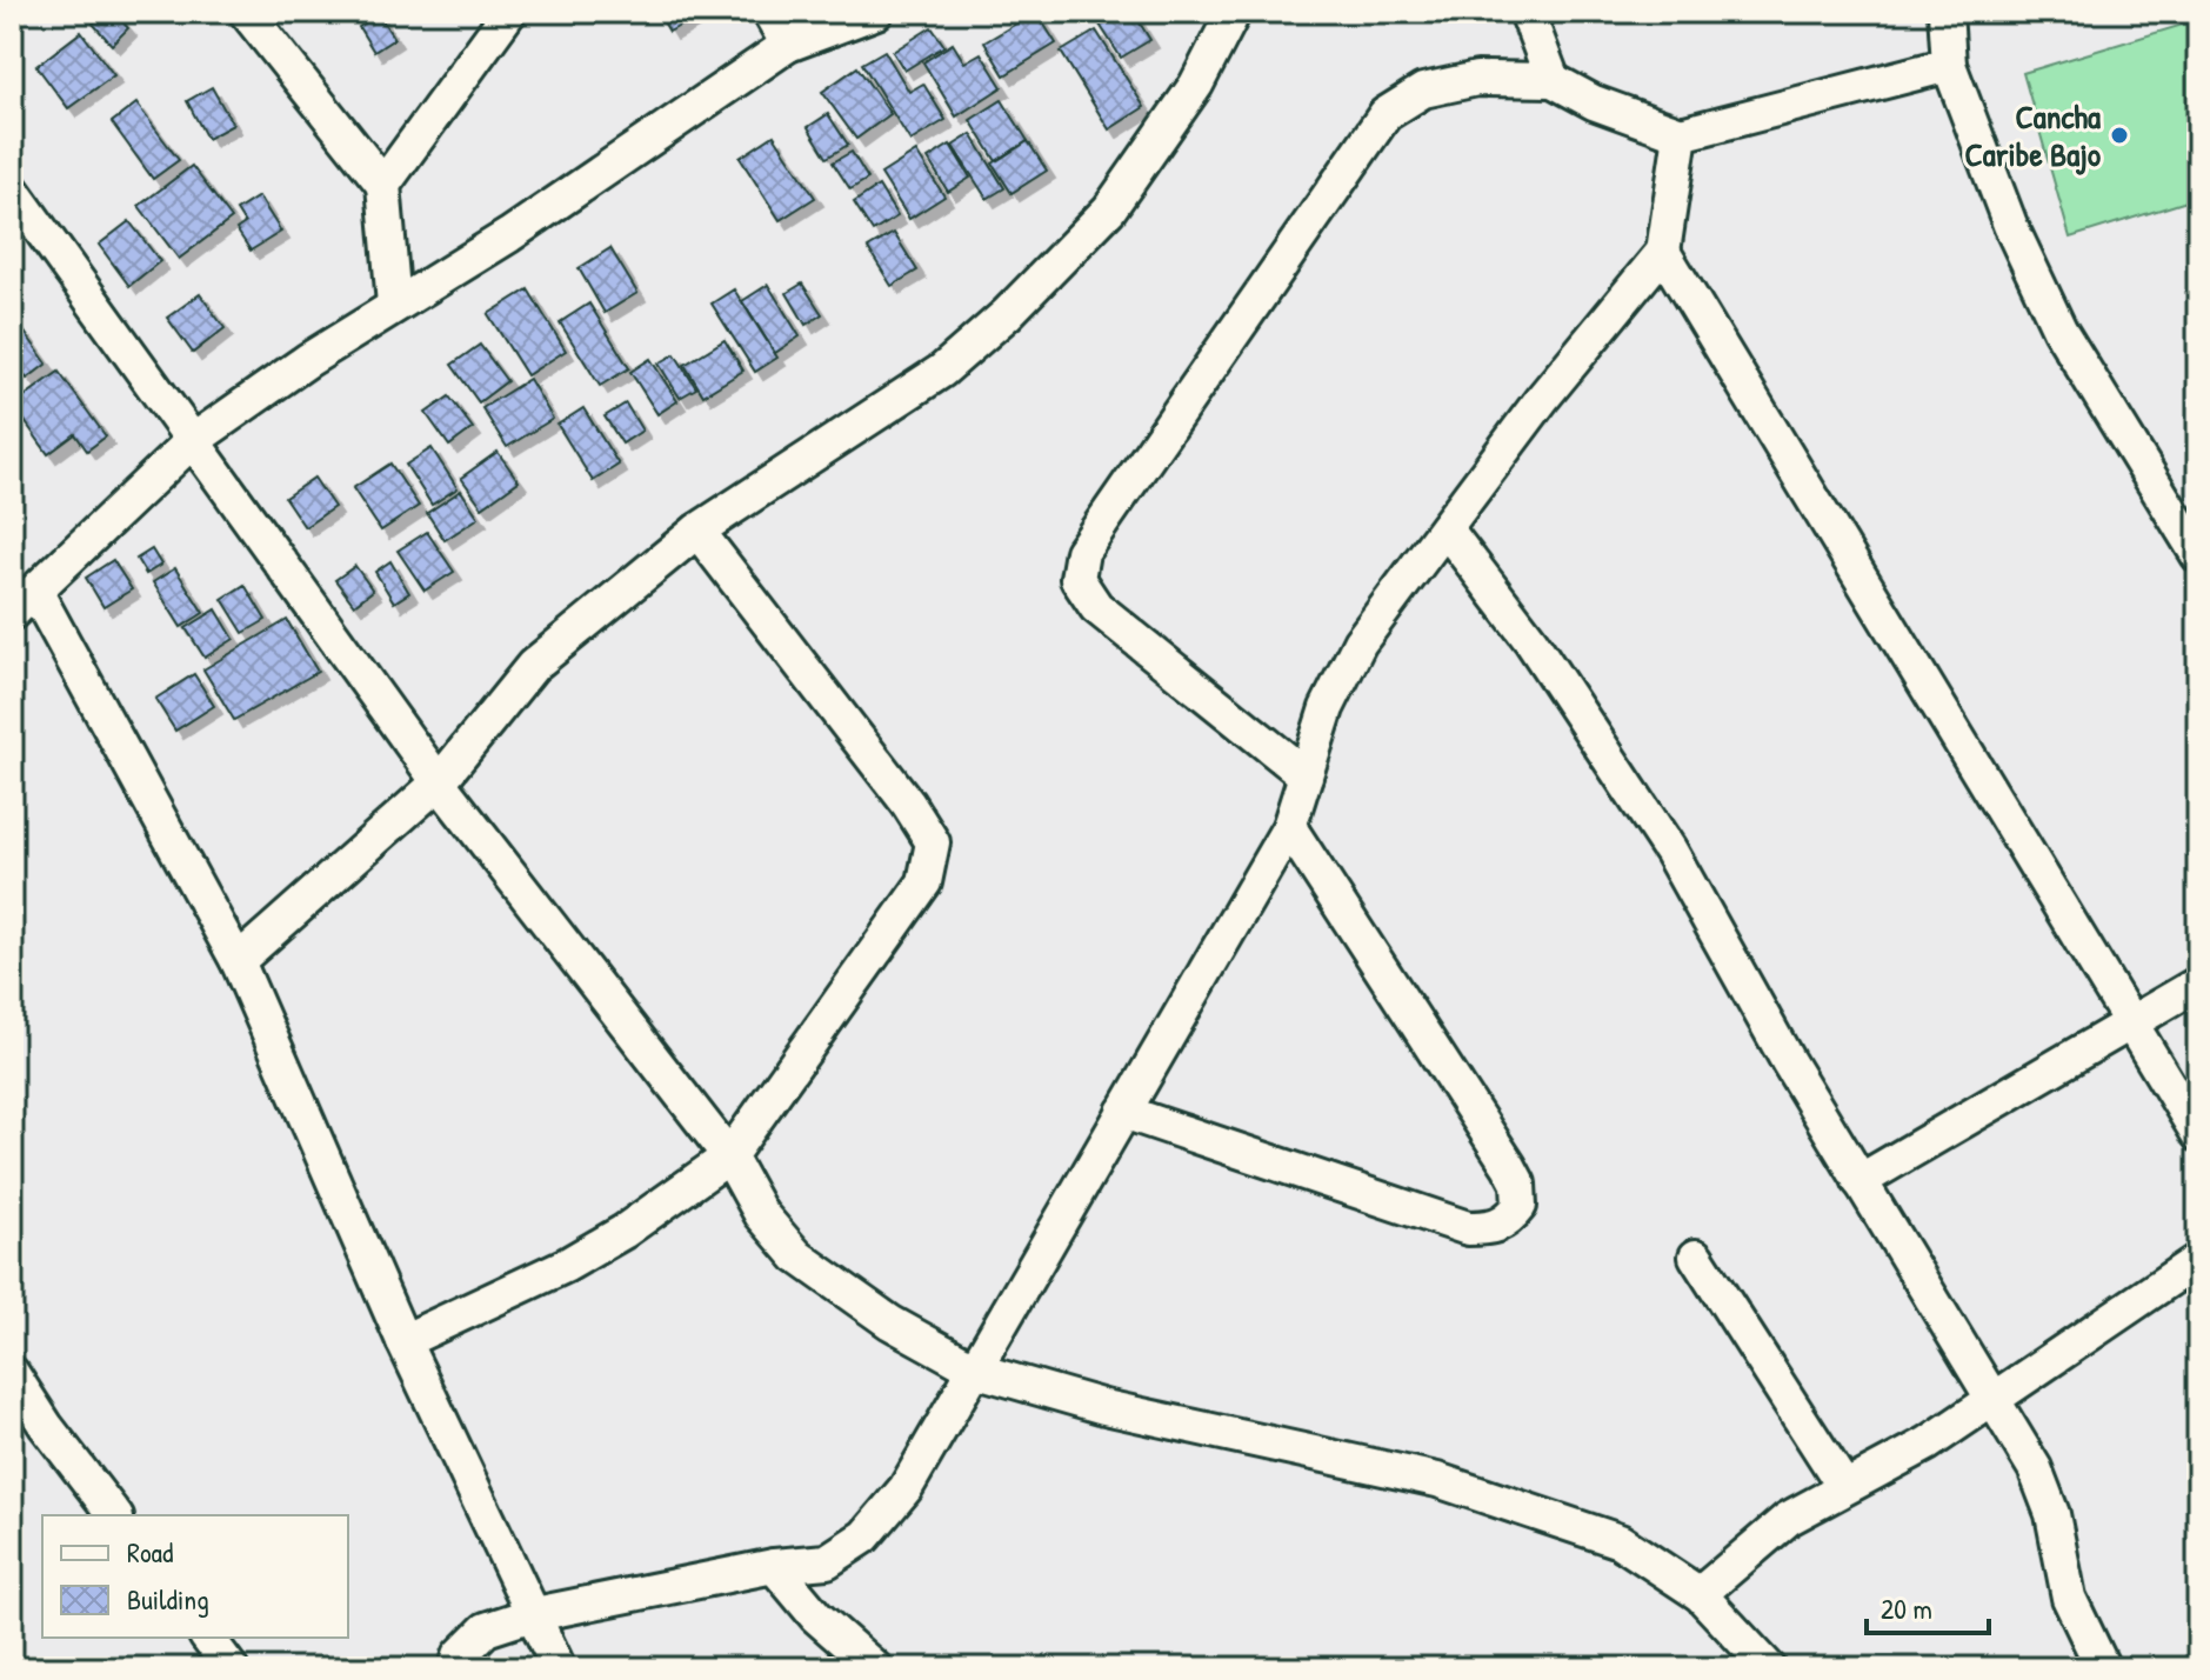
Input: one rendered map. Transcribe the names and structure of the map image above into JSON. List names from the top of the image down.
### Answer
{
  "places": ["Cancha Caribe Bajo"],
  "legend": ["Road", "Building"],
  "scale_bar": "20 m"
}
